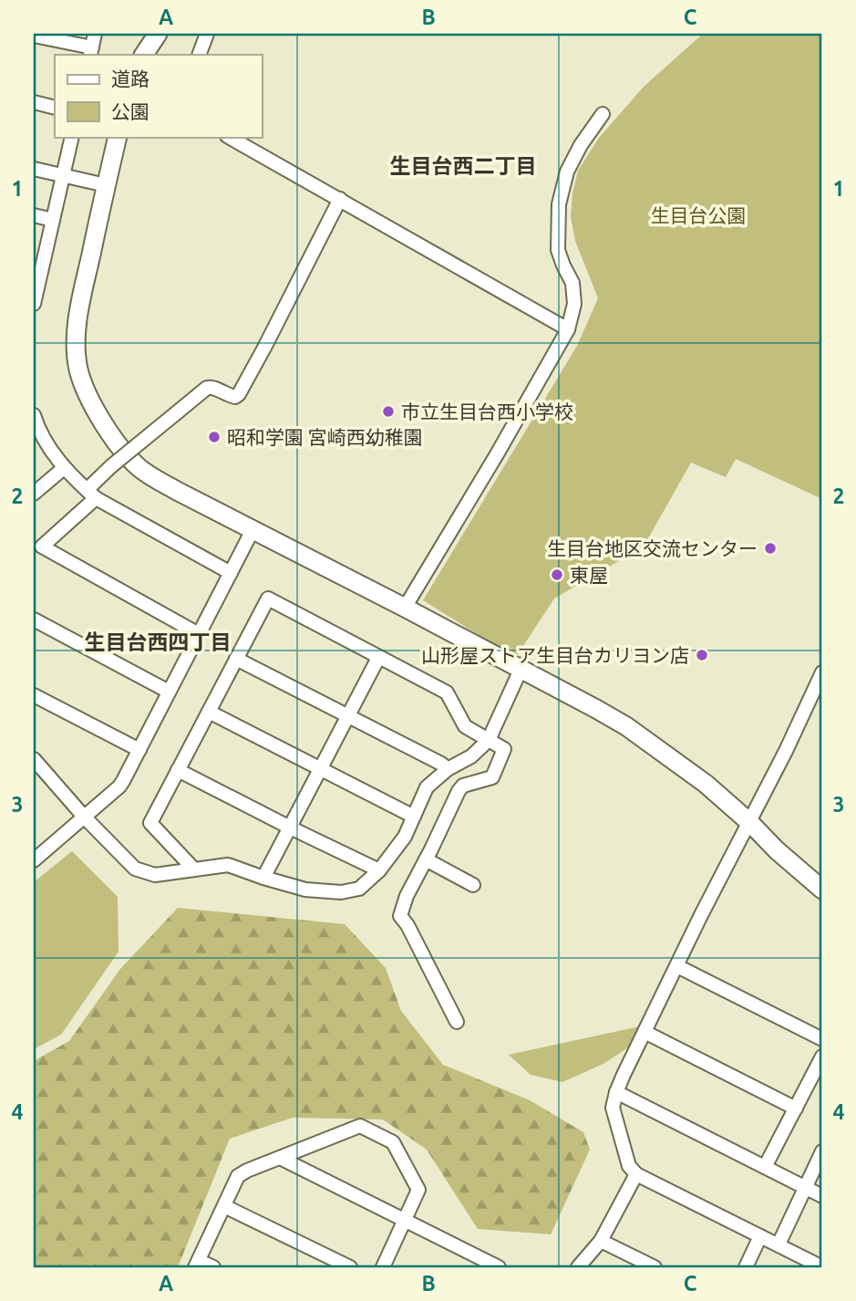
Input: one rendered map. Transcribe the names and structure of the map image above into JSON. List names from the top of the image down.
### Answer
{
  "districts": ["生目台西二丁目", "生目台西四丁目"],
  "parks": ["生目台公園"],
  "places": [
    "市立生目台西小学校",
    "昭和学園 宮崎西幼稚園",
    "生目台地区交流センター",
    "東屋",
    "山形屋ストア生目台カリヨン店"
  ],
  "legend": ["道路", "公園"],
  "grid": {
    "columns": ["A", "B", "C"],
    "rows": [
      "1",
      "2",
      "3",
      "4"
    ]
  }
}
